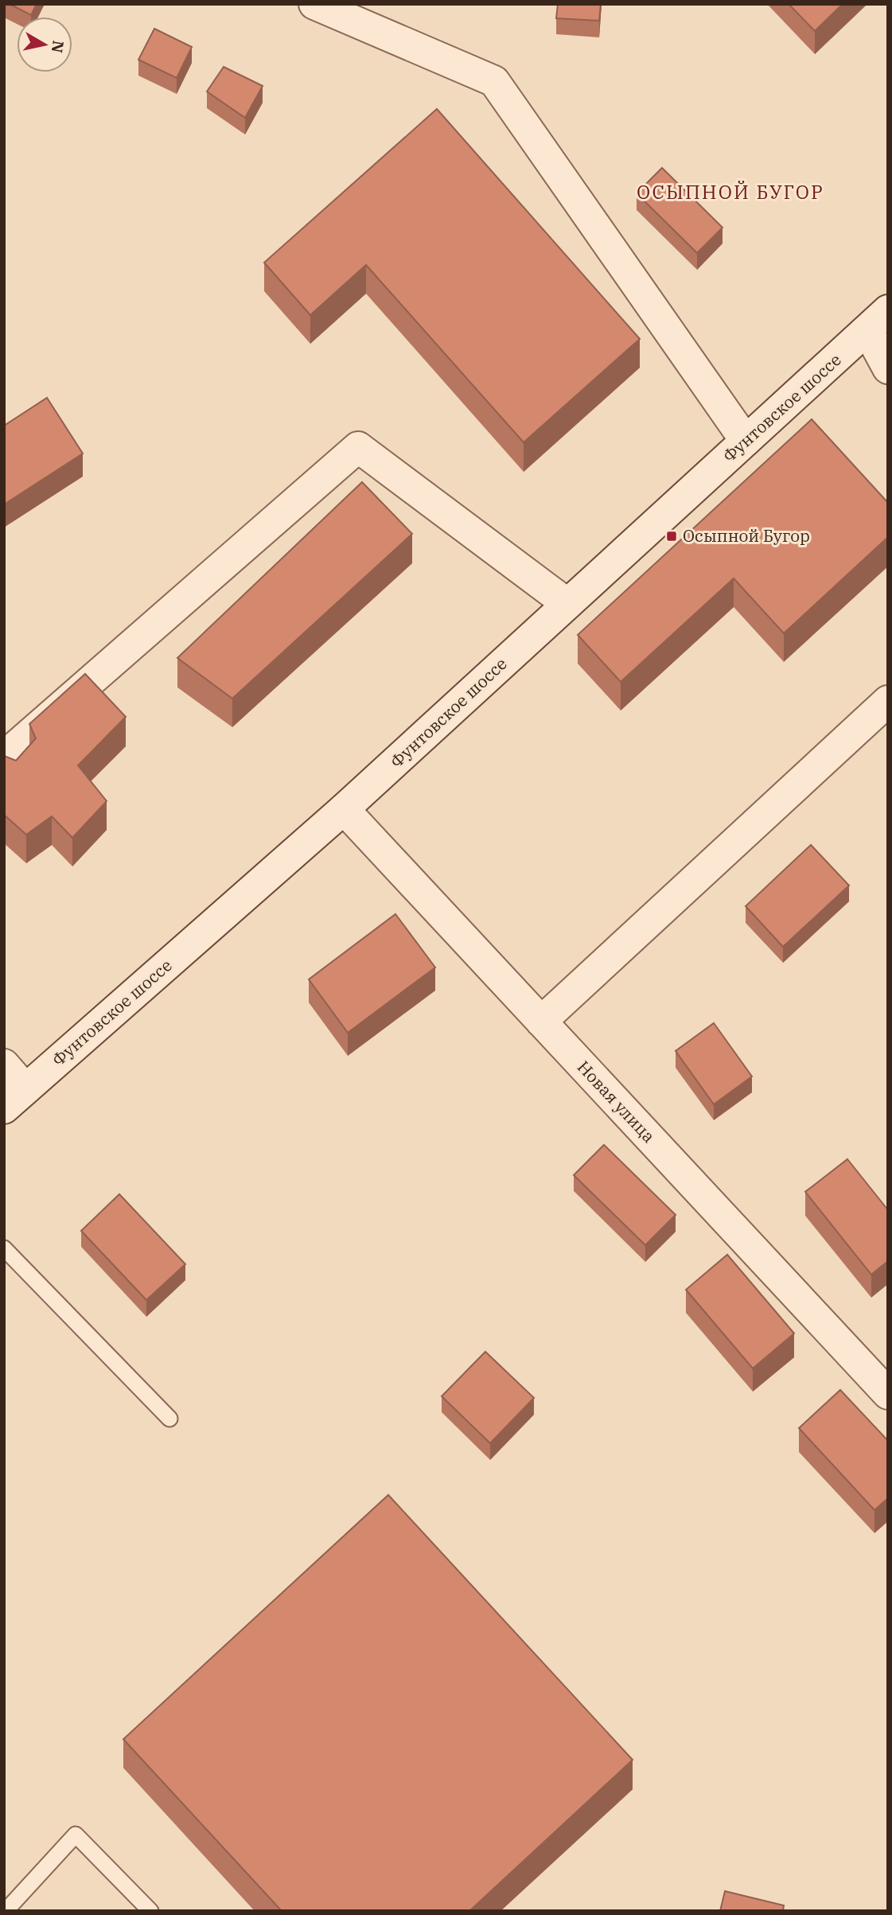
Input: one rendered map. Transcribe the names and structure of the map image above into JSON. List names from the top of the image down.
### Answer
{
  "streets": {
    "street": ["Фунтовское шоссе", "Новая улица"]
  },
  "crossings": [
    ["Фунтовское шоссе", "Новая улица"]
  ],
  "districts": ["ОСЫПНОЙ БУГОР"],
  "places": {
    "transit": ["Осыпной Бугор"]
  },
  "north": "right"
}
